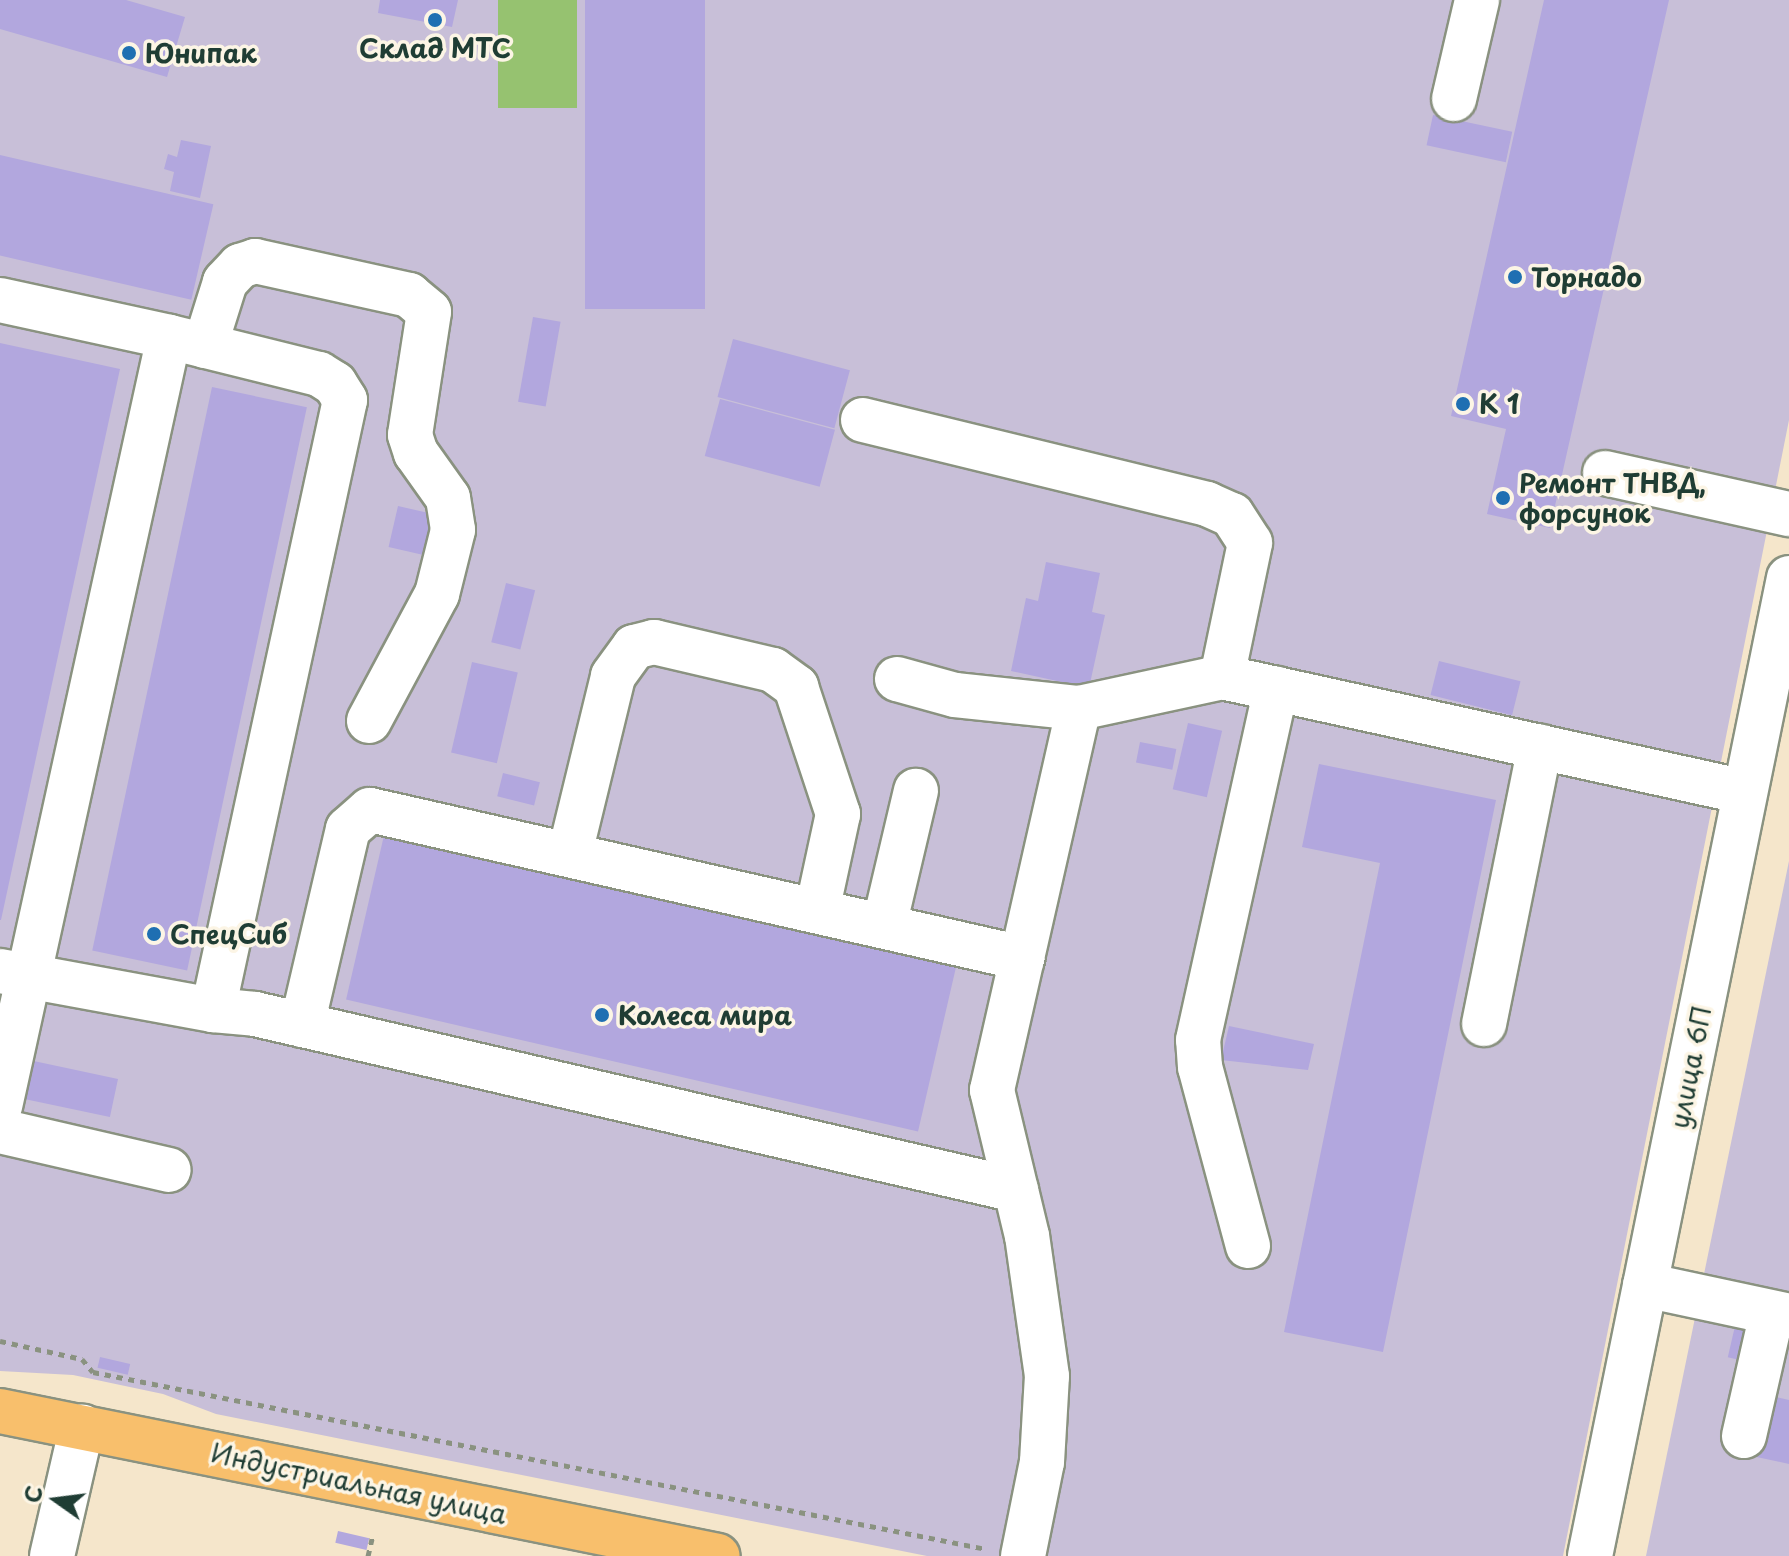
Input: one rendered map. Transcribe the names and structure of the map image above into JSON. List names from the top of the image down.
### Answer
{
  "streets": {
    "main road": ["Индустриальная улица"],
    "street": ["улица 6П"]
  },
  "places": [
    "Склад МТС",
    "Юнипак",
    "Торнадо",
    "К 1",
    "Ремонт ТНВД, форсунок",
    "СпецСиб",
    "Колеса мира"
  ],
  "north": "left"
}
